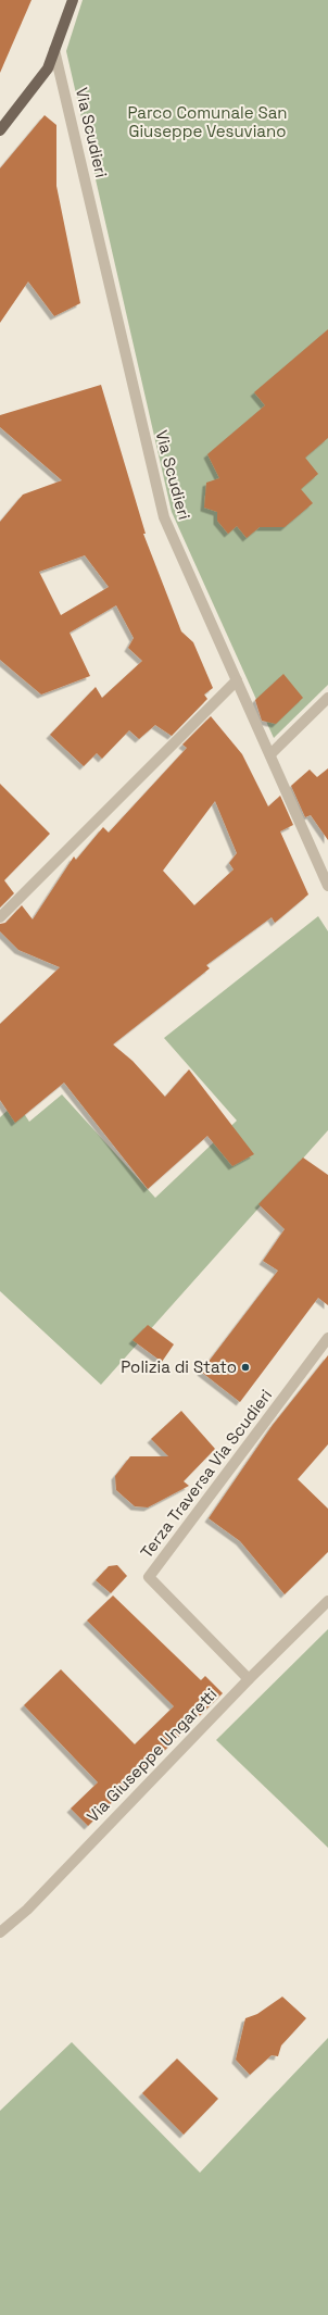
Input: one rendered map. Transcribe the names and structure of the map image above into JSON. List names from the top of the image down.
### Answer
{
  "streets": {
    "street": ["Via Scudieri", "Terza Traversa Via Scudieri", "Via Giuseppe Ungaretti"]
  },
  "crossings": [
    ["Terza Traversa Via Scudieri", "Via Giuseppe Ungaretti"]
  ],
  "parks": ["Parco Comunale San Giuseppe Vesuviano"],
  "places": ["Polizia di Stato"]
}
